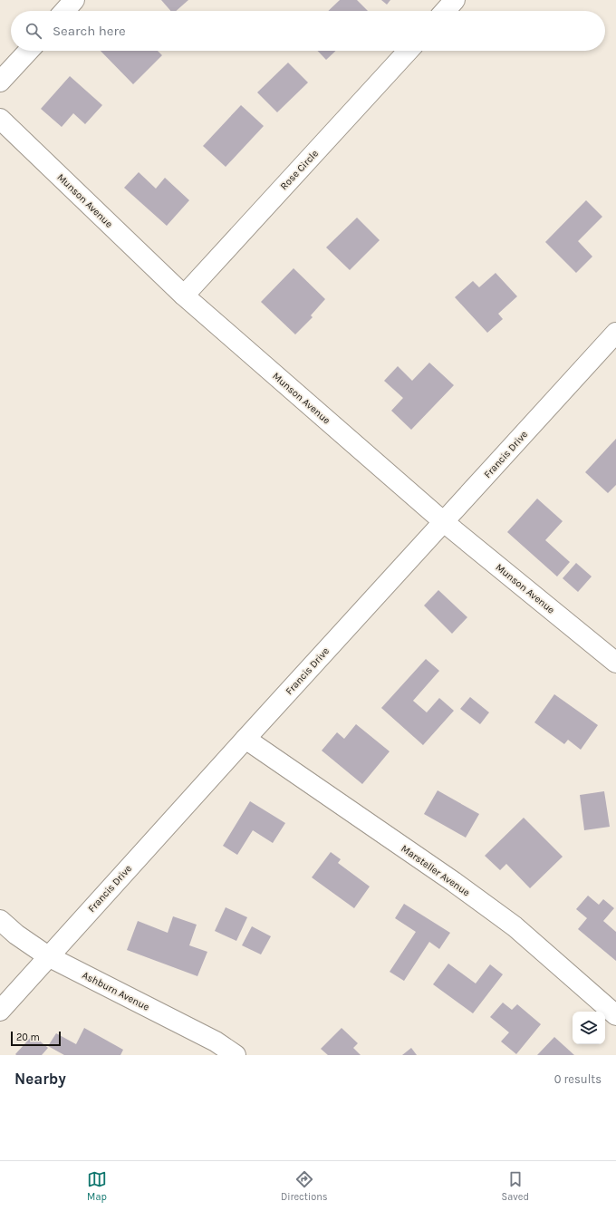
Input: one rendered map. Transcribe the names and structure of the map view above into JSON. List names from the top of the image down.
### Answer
{
  "streets": {
    "street": [
      "Rose Circle",
      "Munson Avenue",
      "Francis Drive",
      "Marsteller Avenue",
      "Ashburn Avenue"
    ]
  },
  "crossings": [
    ["Rose Circle", "Munson Avenue"],
    ["Munson Avenue", "Francis Drive"],
    ["Francis Drive", "Marsteller Avenue"],
    ["Francis Drive", "Ashburn Avenue"]
  ],
  "scale_bar": "20 m",
  "page": {
    "search": "Search here",
    "scale": "20 m",
    "heading": ["Nearby", "0 results"],
    "nav": ["Map", "Directions", "Saved"]
  }
}
